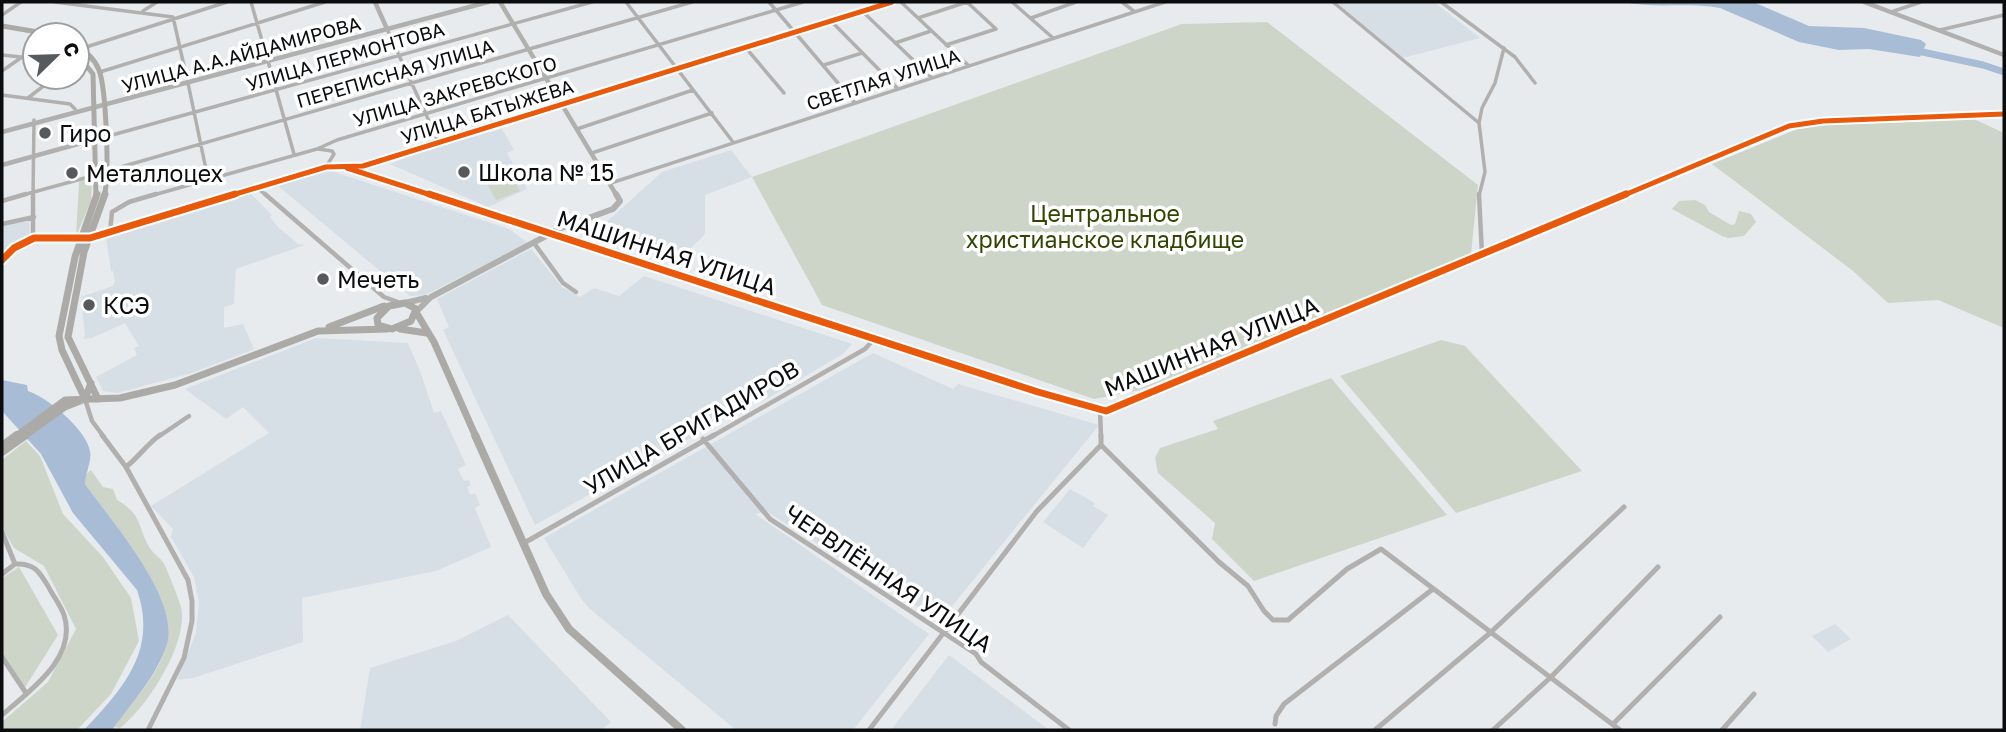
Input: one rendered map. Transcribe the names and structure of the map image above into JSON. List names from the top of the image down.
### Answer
{
  "streets": {
    "main road": ["УЛИЦА А.А.АЙДАМИРОВА"],
    "street": [
      "УЛИЦА ЛЕРМОНТОВА",
      "ПЕРЕПИСНАЯ УЛИЦА",
      "СВЕТЛАЯ УЛИЦА",
      "УЛИЦА ЗАКРЕВСКОГО",
      "УЛИЦА БАТЫЖЕВА",
      "МАШИННАЯ УЛИЦА",
      "УЛИЦА БРИГАДИРОВ",
      "ЧЕРВЛЁННАЯ УЛИЦА"
    ]
  },
  "crossings": [
    ["УЛИЦА ЗАКРЕВСКОГО", "УЛИЦА БАТЫЖЕВА"],
    ["УЛИЦА БАТЫЖЕВА", "МАШИННАЯ УЛИЦА"],
    ["МАШИННАЯ УЛИЦА", "УЛИЦА БРИГАДИРОВ"],
    ["УЛИЦА БРИГАДИРОВ", "ЧЕРВЛЁННАЯ УЛИЦА"]
  ],
  "parks": ["Центральное христианское кладбище"],
  "places": [
    "Гиро",
    "Школа № 15",
    "Металлоцех",
    "Мечеть",
    "КСЭ"
  ],
  "north": "top right"
}
